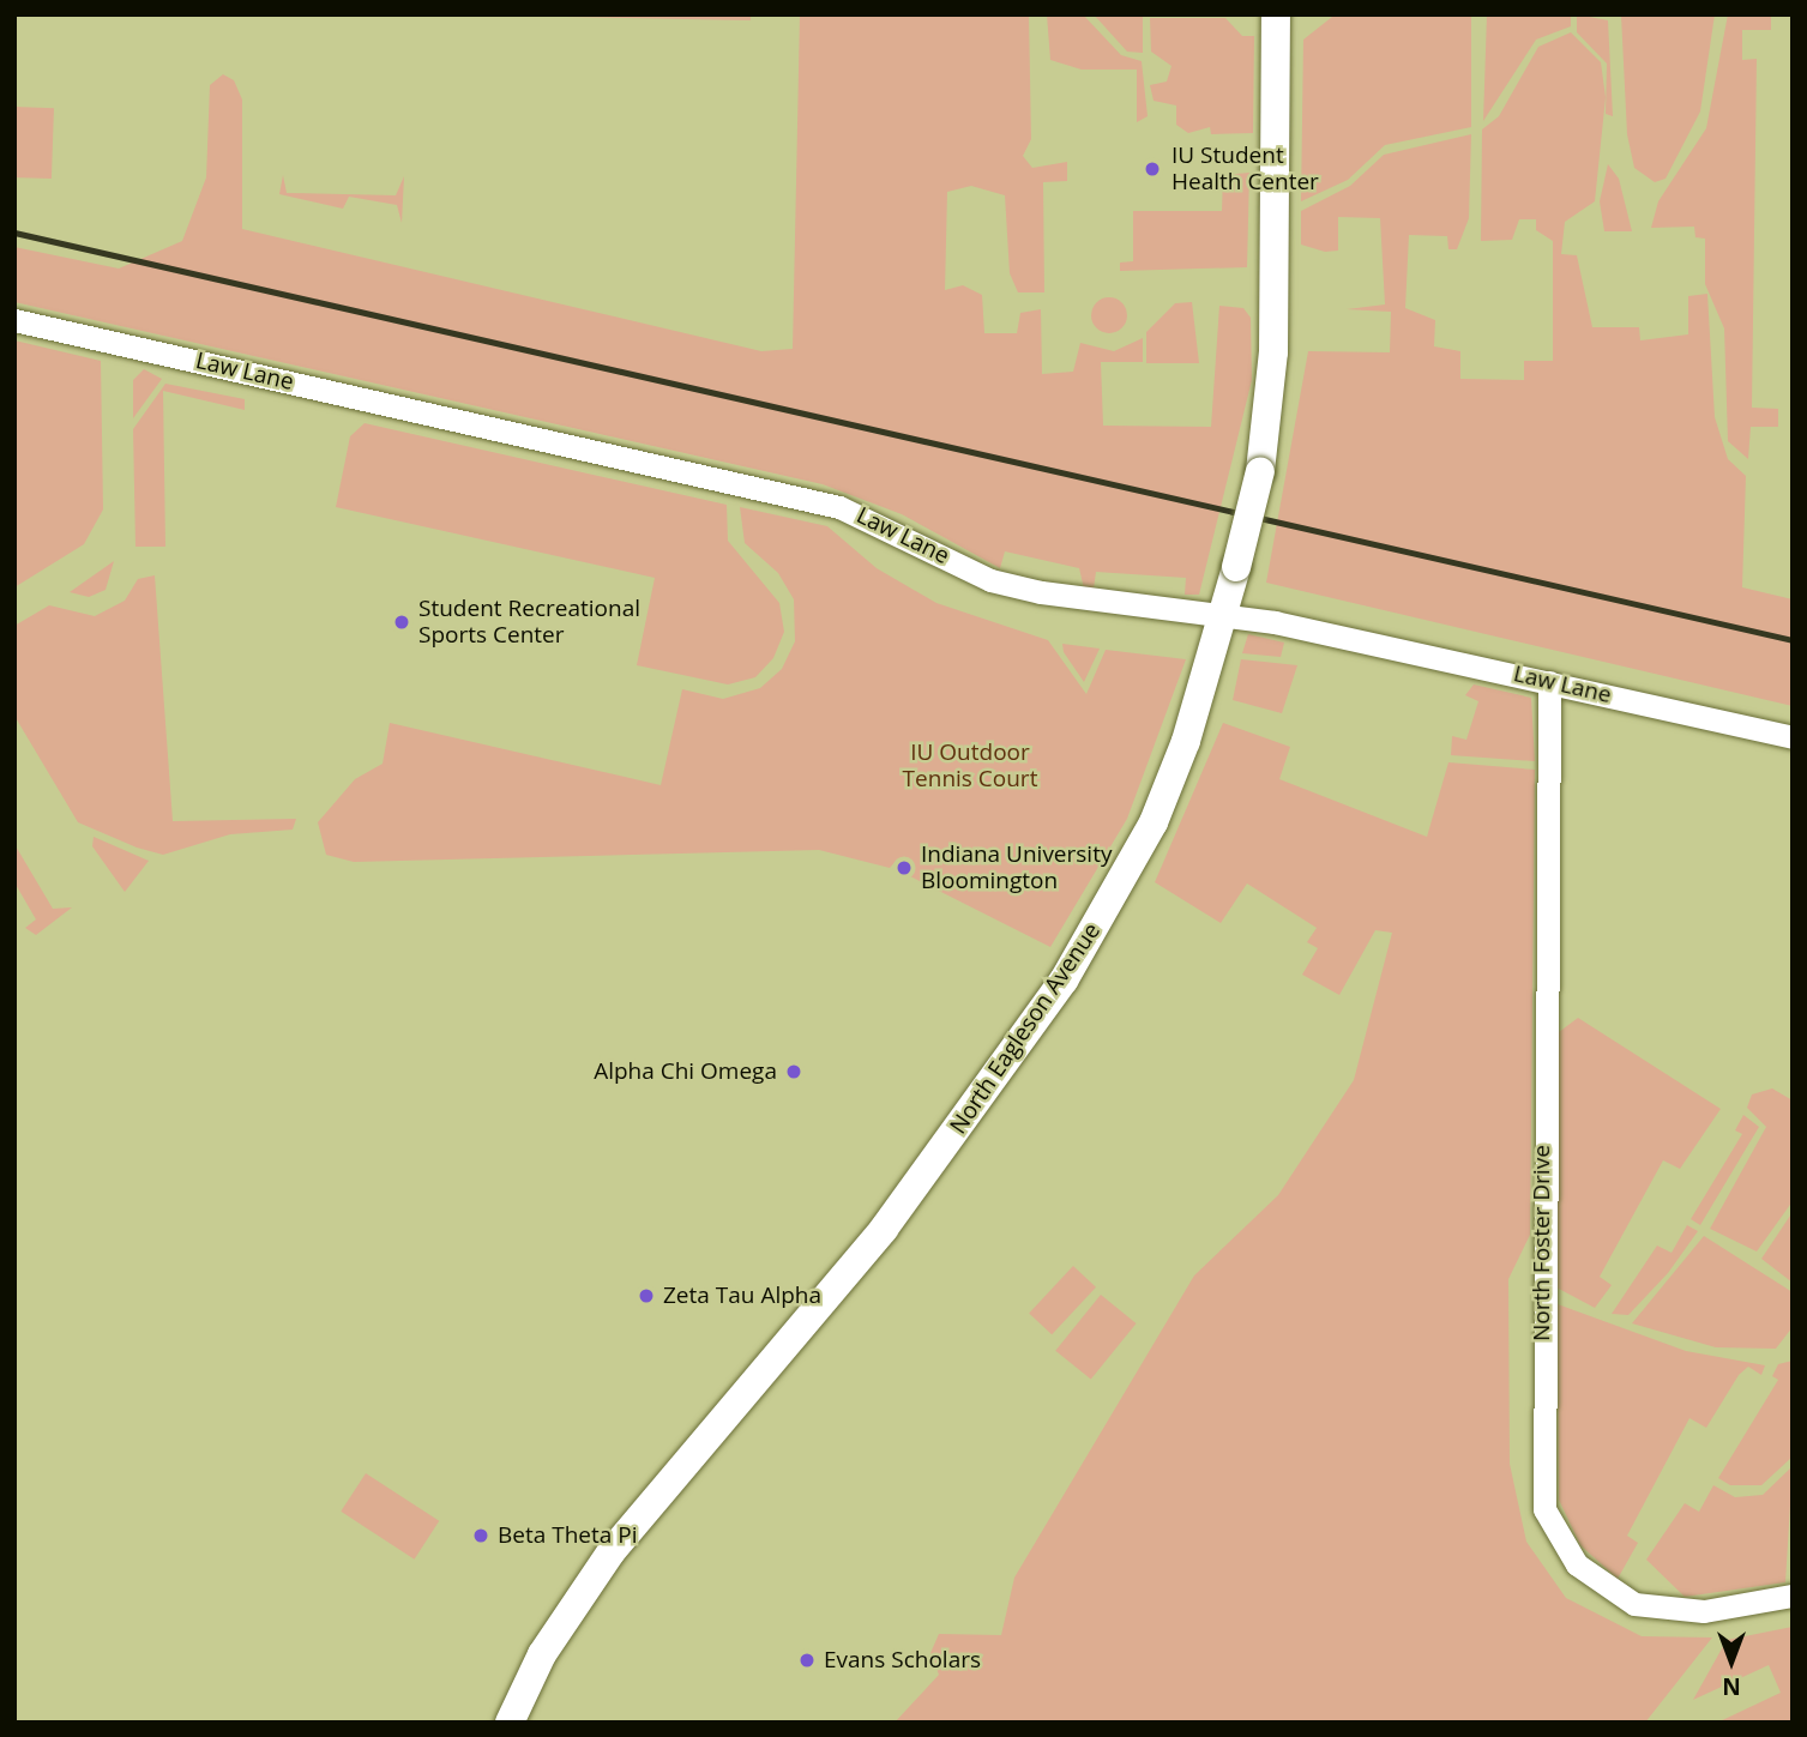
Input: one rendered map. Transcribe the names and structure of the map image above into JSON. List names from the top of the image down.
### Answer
{
  "streets": {
    "street": ["Law Lane", "North Eagleson Avenue", "North Foster Drive"]
  },
  "crossings": [
    ["Law Lane", "North Eagleson Avenue"],
    ["Law Lane", "North Foster Drive"]
  ],
  "parks": ["IU Outdoor Tennis Court"],
  "places": [
    "IU Student Health Center",
    "Student Recreational Sports Center",
    "Indiana University Bloomington",
    "Alpha Chi Omega",
    "Zeta Tau Alpha",
    "Beta Theta Pi",
    "Evans Scholars"
  ],
  "north": "bottom"
}
